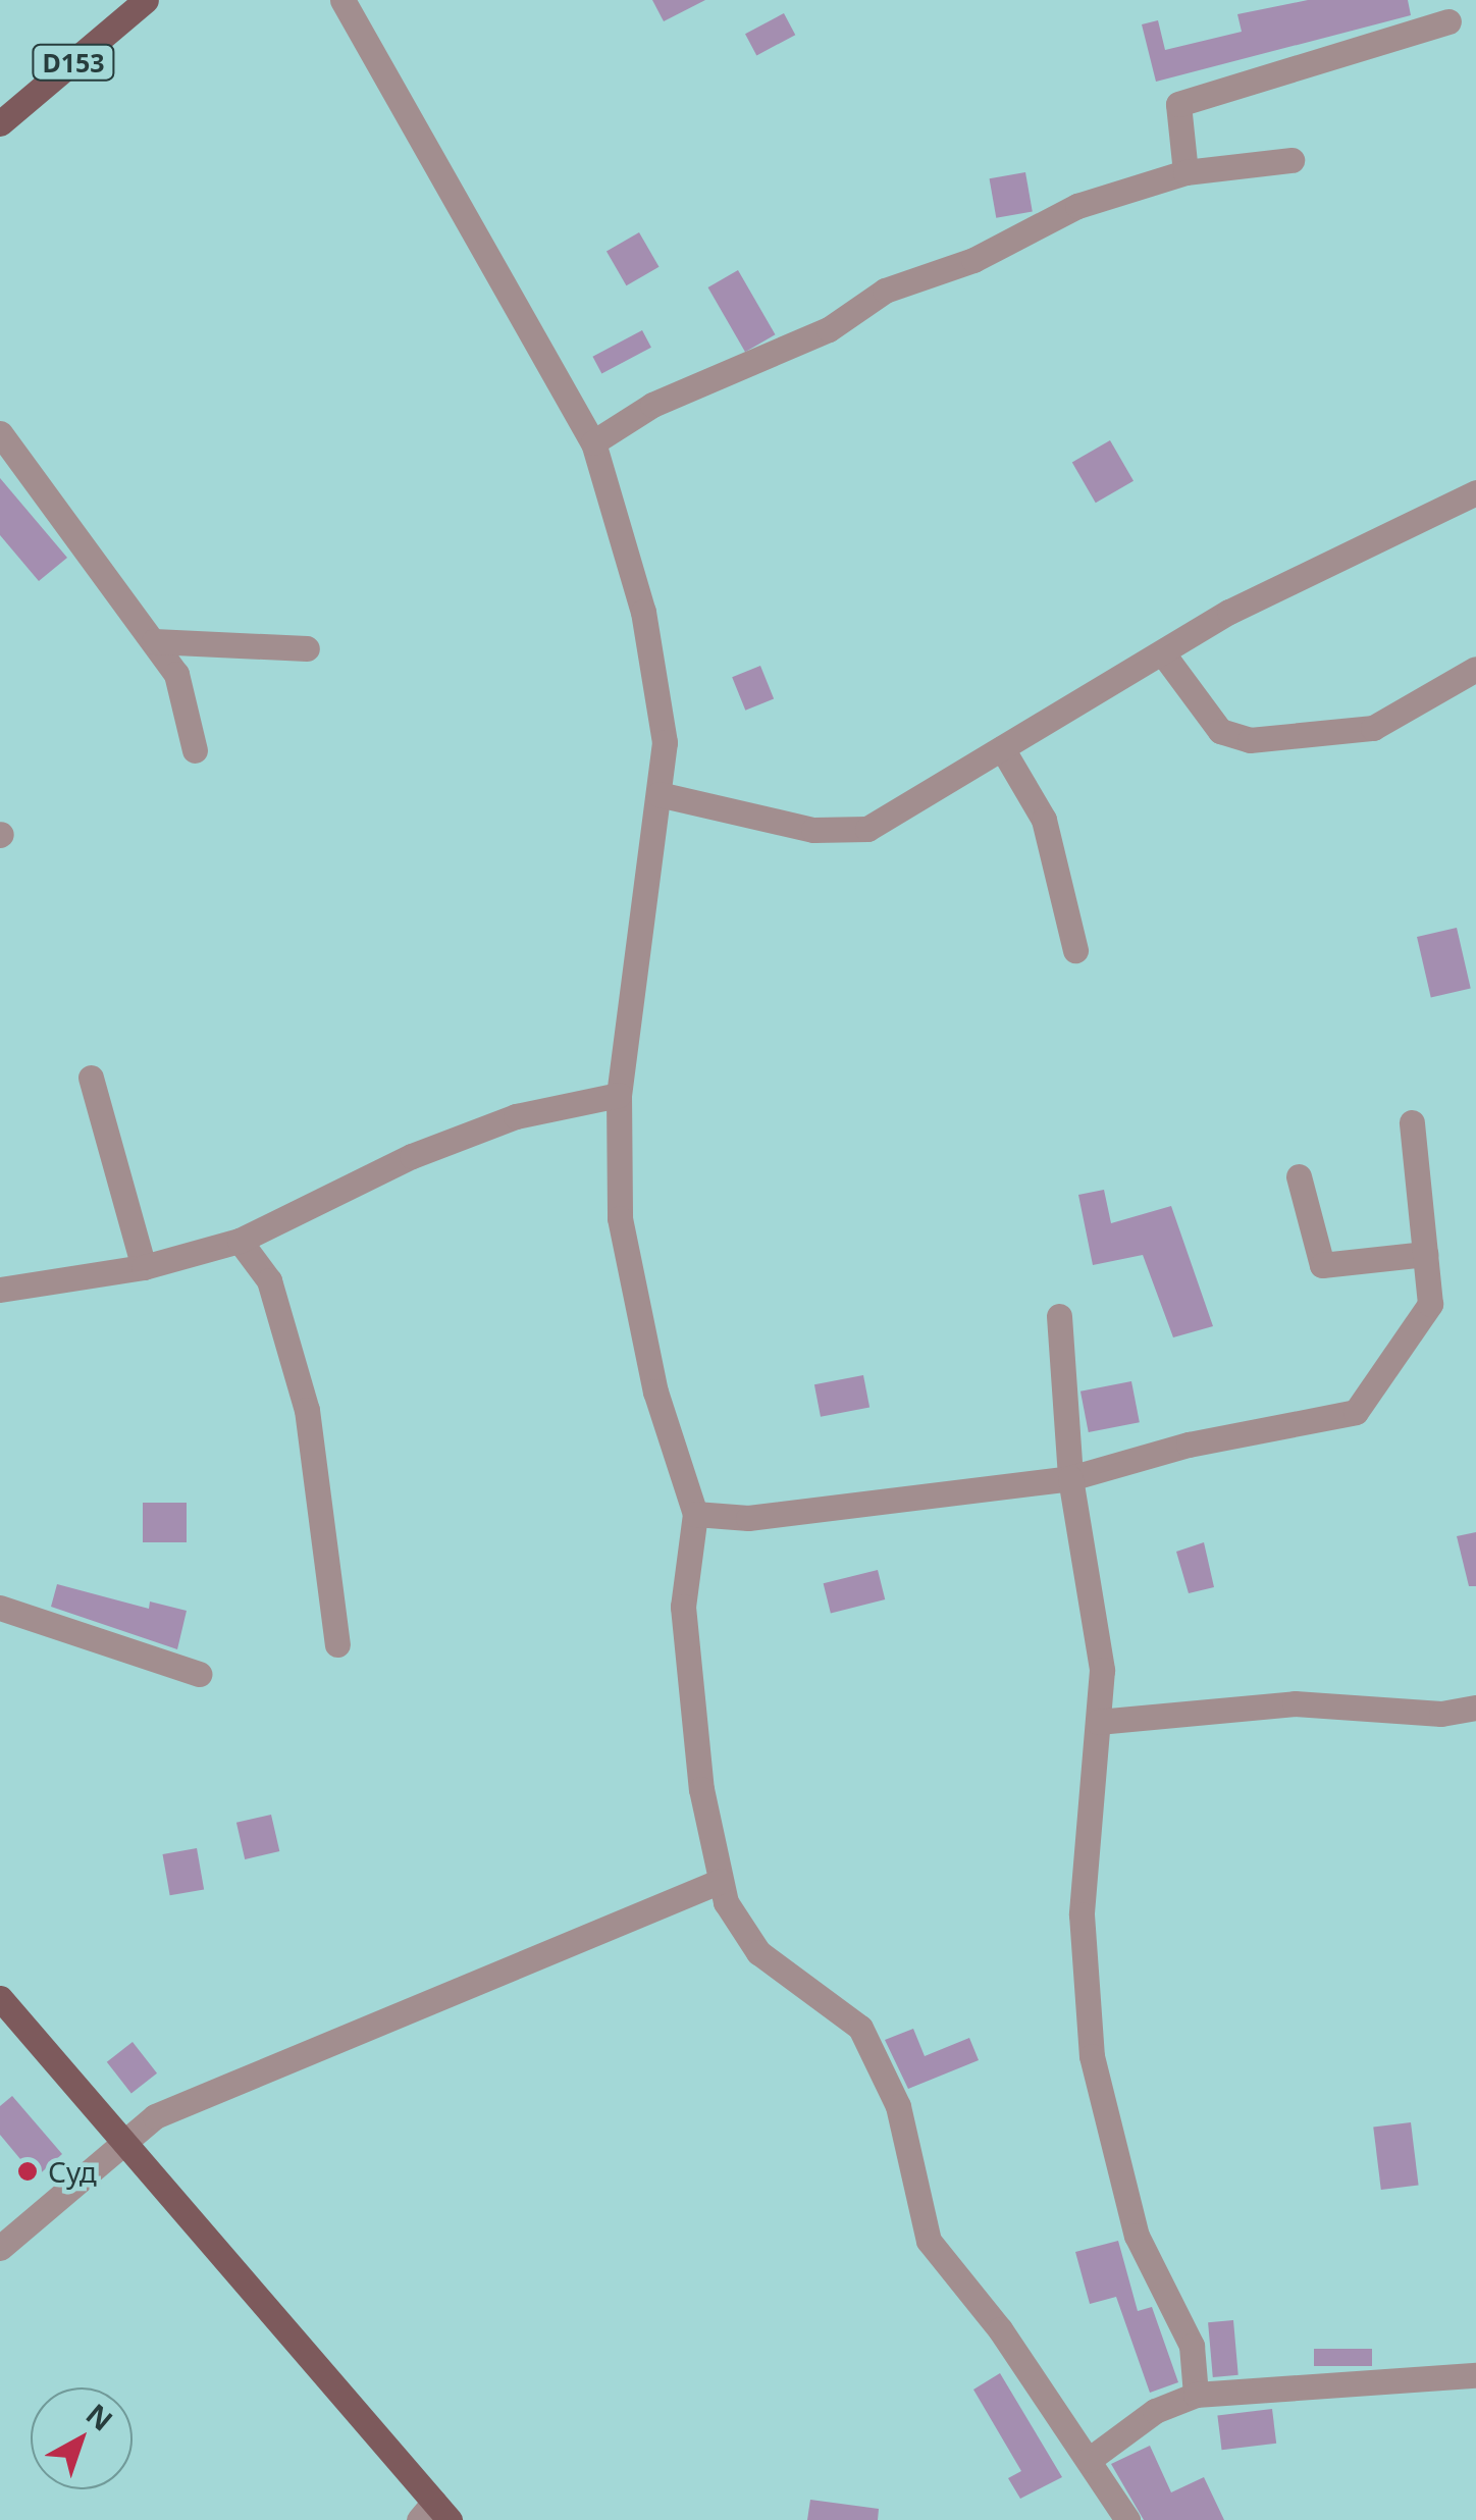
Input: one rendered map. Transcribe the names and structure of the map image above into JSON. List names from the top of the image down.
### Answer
{
  "streets": {
    "main road": ["D153"]
  },
  "places": ["Суд"],
  "north": "top right"
}
